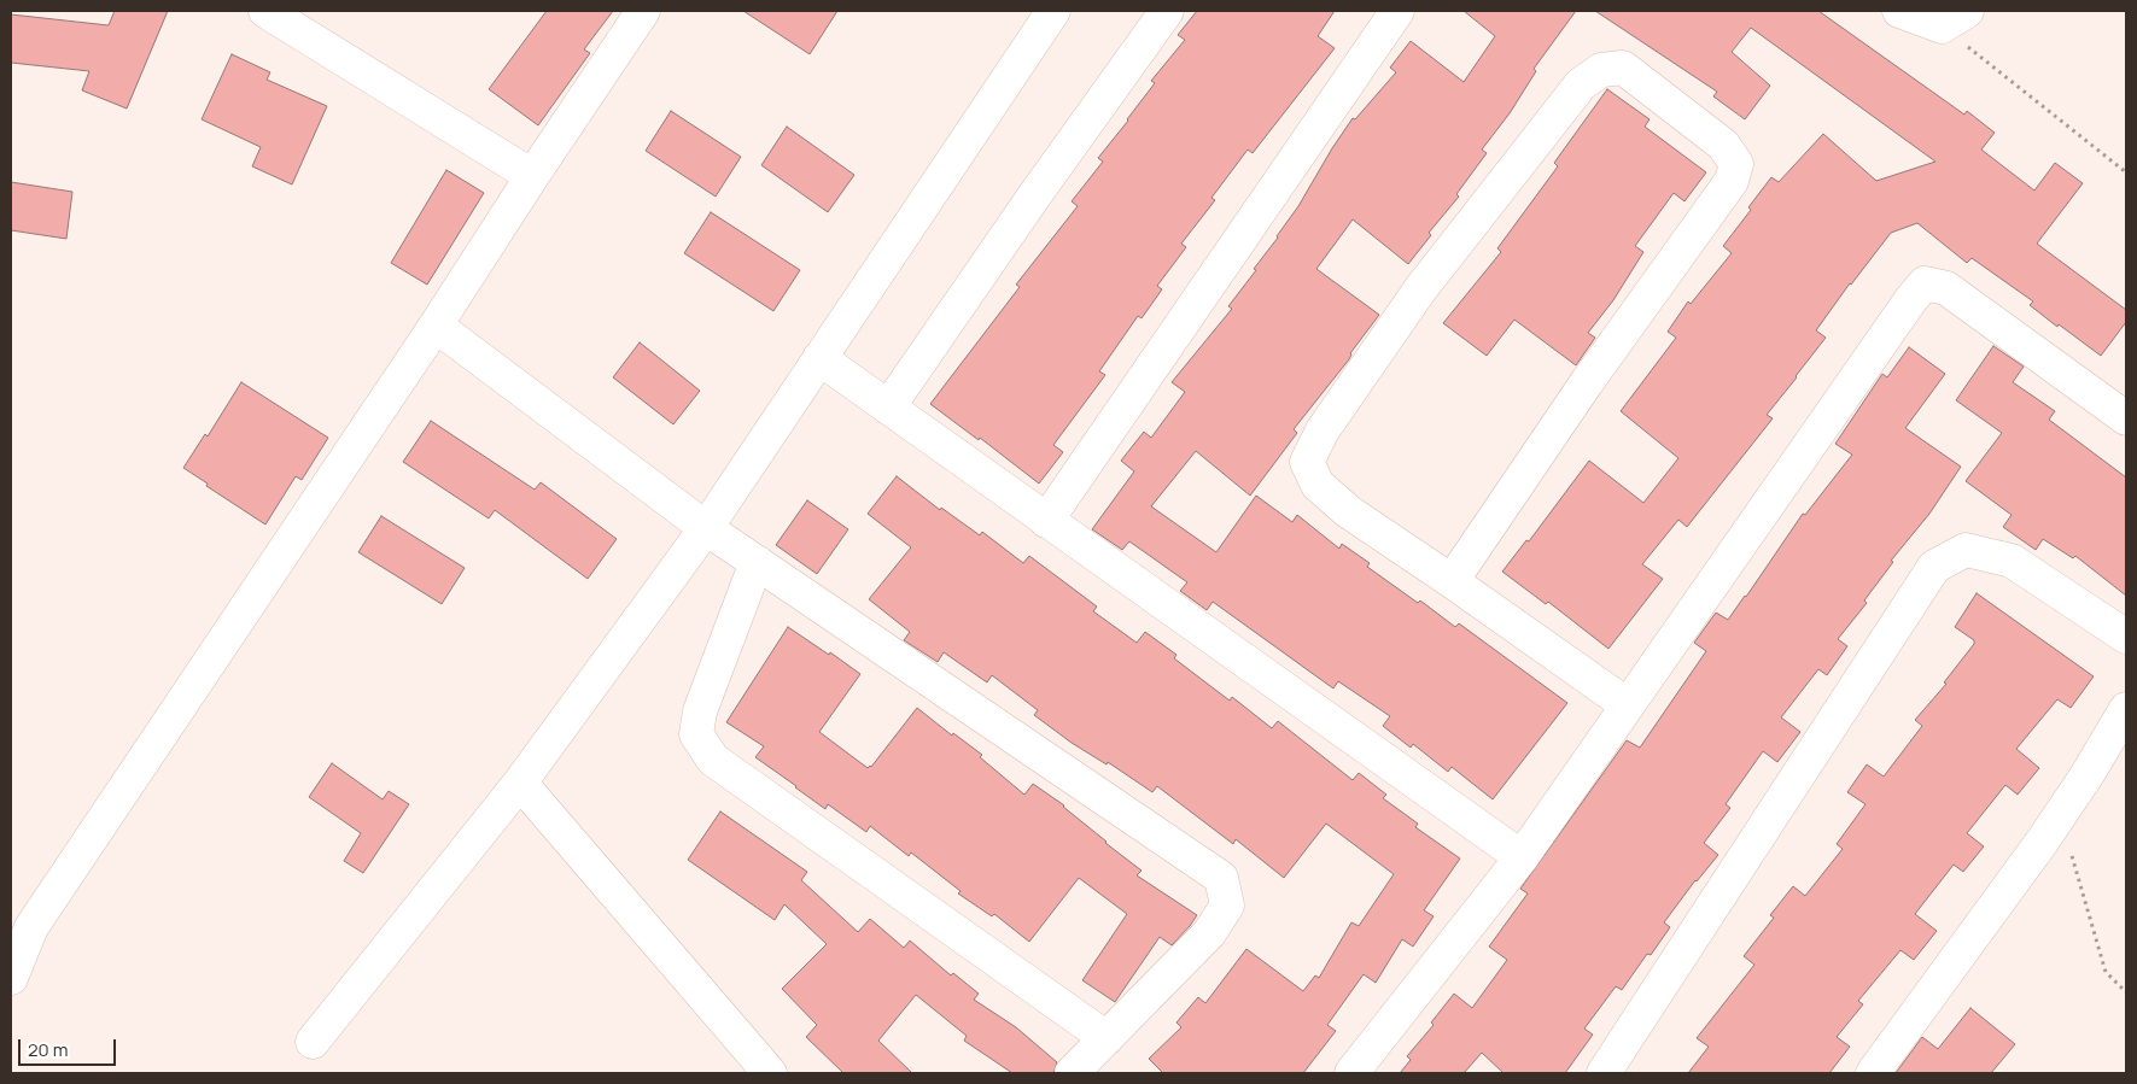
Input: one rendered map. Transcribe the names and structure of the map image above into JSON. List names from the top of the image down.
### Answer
{
  "scale_bar": "20 m"
}
